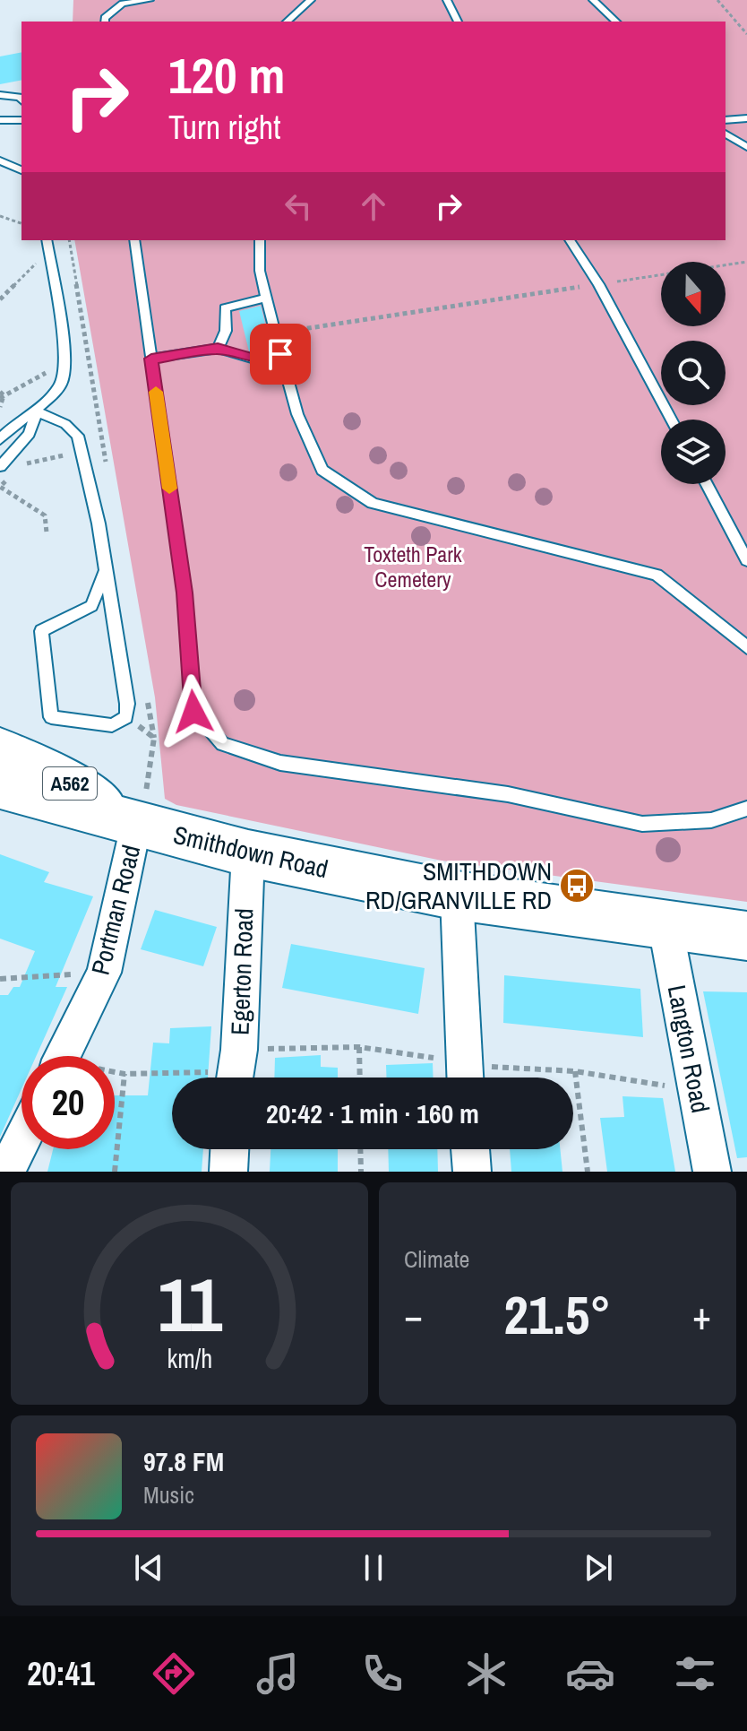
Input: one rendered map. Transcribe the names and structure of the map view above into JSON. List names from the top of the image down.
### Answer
{
  "streets": {
    "highway": ["A562", "Smithdown Road"],
    "street": ["Portman Road", "Egerton Road", "Langton Road"]
  },
  "crossings": [
    ["Smithdown Road", "Portman Road"],
    ["Smithdown Road", "Egerton Road"],
    ["Smithdown Road", "Langton Road"]
  ],
  "parks": ["Toxteth Park Cemetery"],
  "places": {
    "bus stop": ["SMITHDOWN RD/GRANVILLE RD"]
  },
  "north": "bottom",
  "page": {
    "turn": ["120 m", "Turn right"],
    "limit": "20",
    "trip": "20:42 · 1 min · 160 m",
    "tile": "Climate",
    "heat": ["−", "21.5°", "+"],
    "song": ["97.8 FM", "Music"],
    "tabs": "20:41",
    "gauge": ["11", "km/h"]
  }
}
